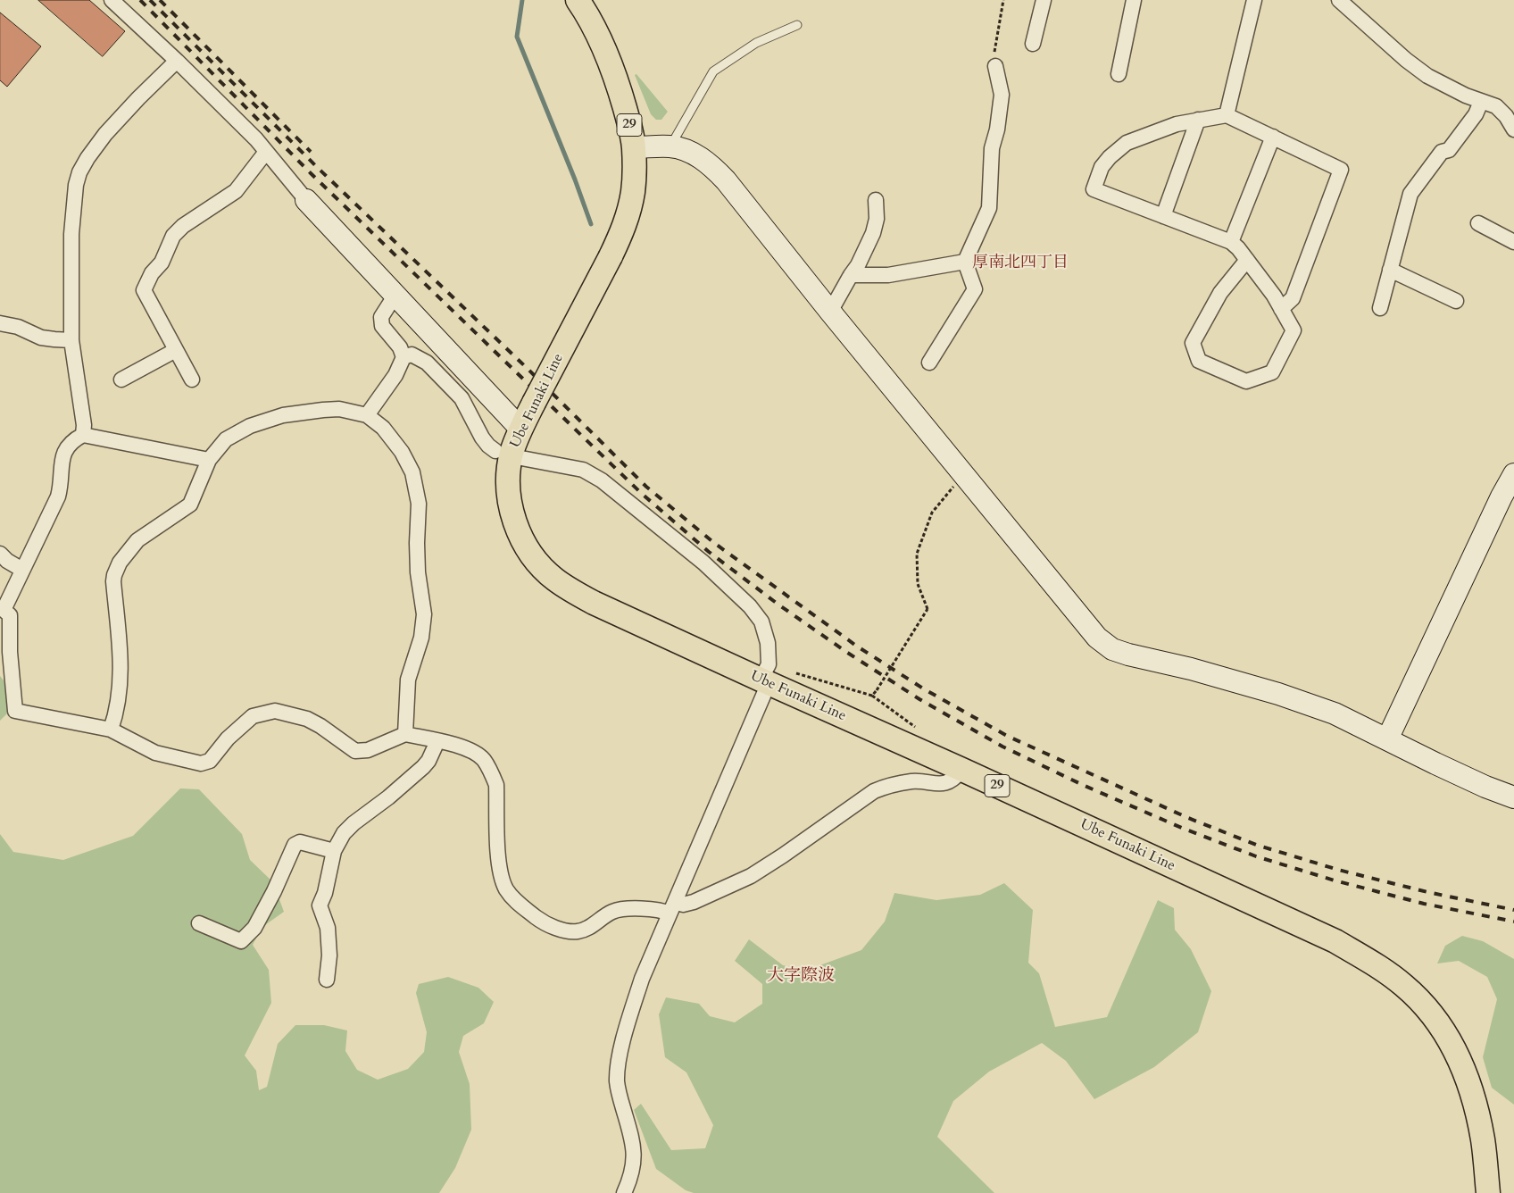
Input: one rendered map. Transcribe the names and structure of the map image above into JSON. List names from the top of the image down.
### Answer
{
  "streets": {
    "main road": ["29", "Ube Funaki Line"]
  },
  "districts": ["厚南北四丁目", "大字際波"]
}
